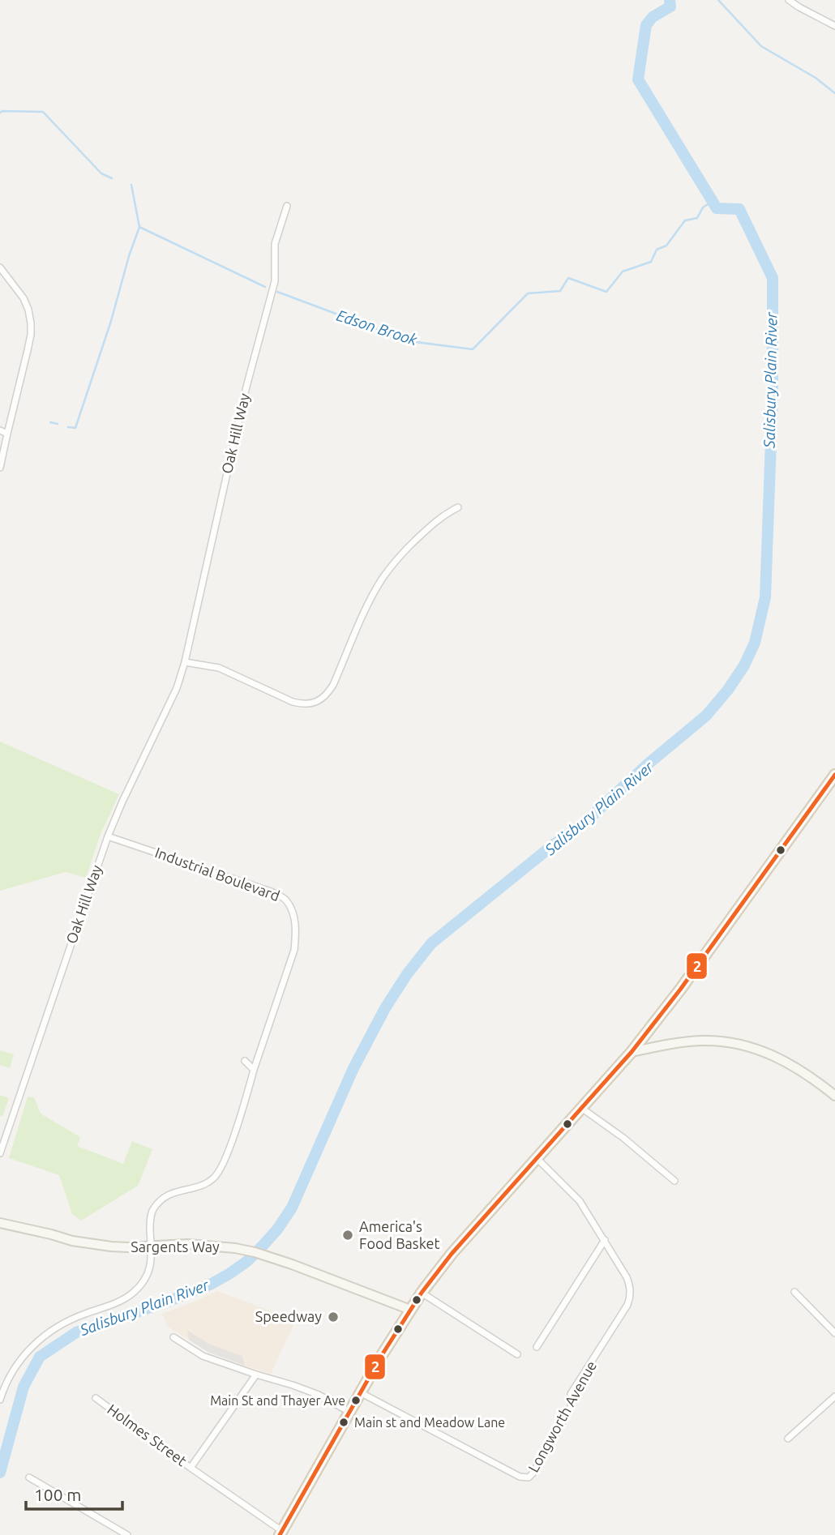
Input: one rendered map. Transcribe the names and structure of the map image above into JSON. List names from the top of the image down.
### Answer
{
  "streets": {
    "main road": ["Sargents Way"],
    "street": [
      "Oak Hill Way",
      "Industrial Boulevard",
      "Longworth Avenue",
      "Holmes Street"
    ]
  },
  "crossings": [
    ["Oak Hill Way", "Industrial Boulevard"],
    ["Industrial Boulevard", "Sargents Way"]
  ],
  "water": ["Edson Brook", "Salisbury Plain River"],
  "places": [
    "America's Food Basket",
    "Speedway",
    "Main St and Thayer Ave",
    "Main st and Meadow Lane"
  ],
  "lines": ["transit line 2"],
  "scale_bar": "100 m"
}
